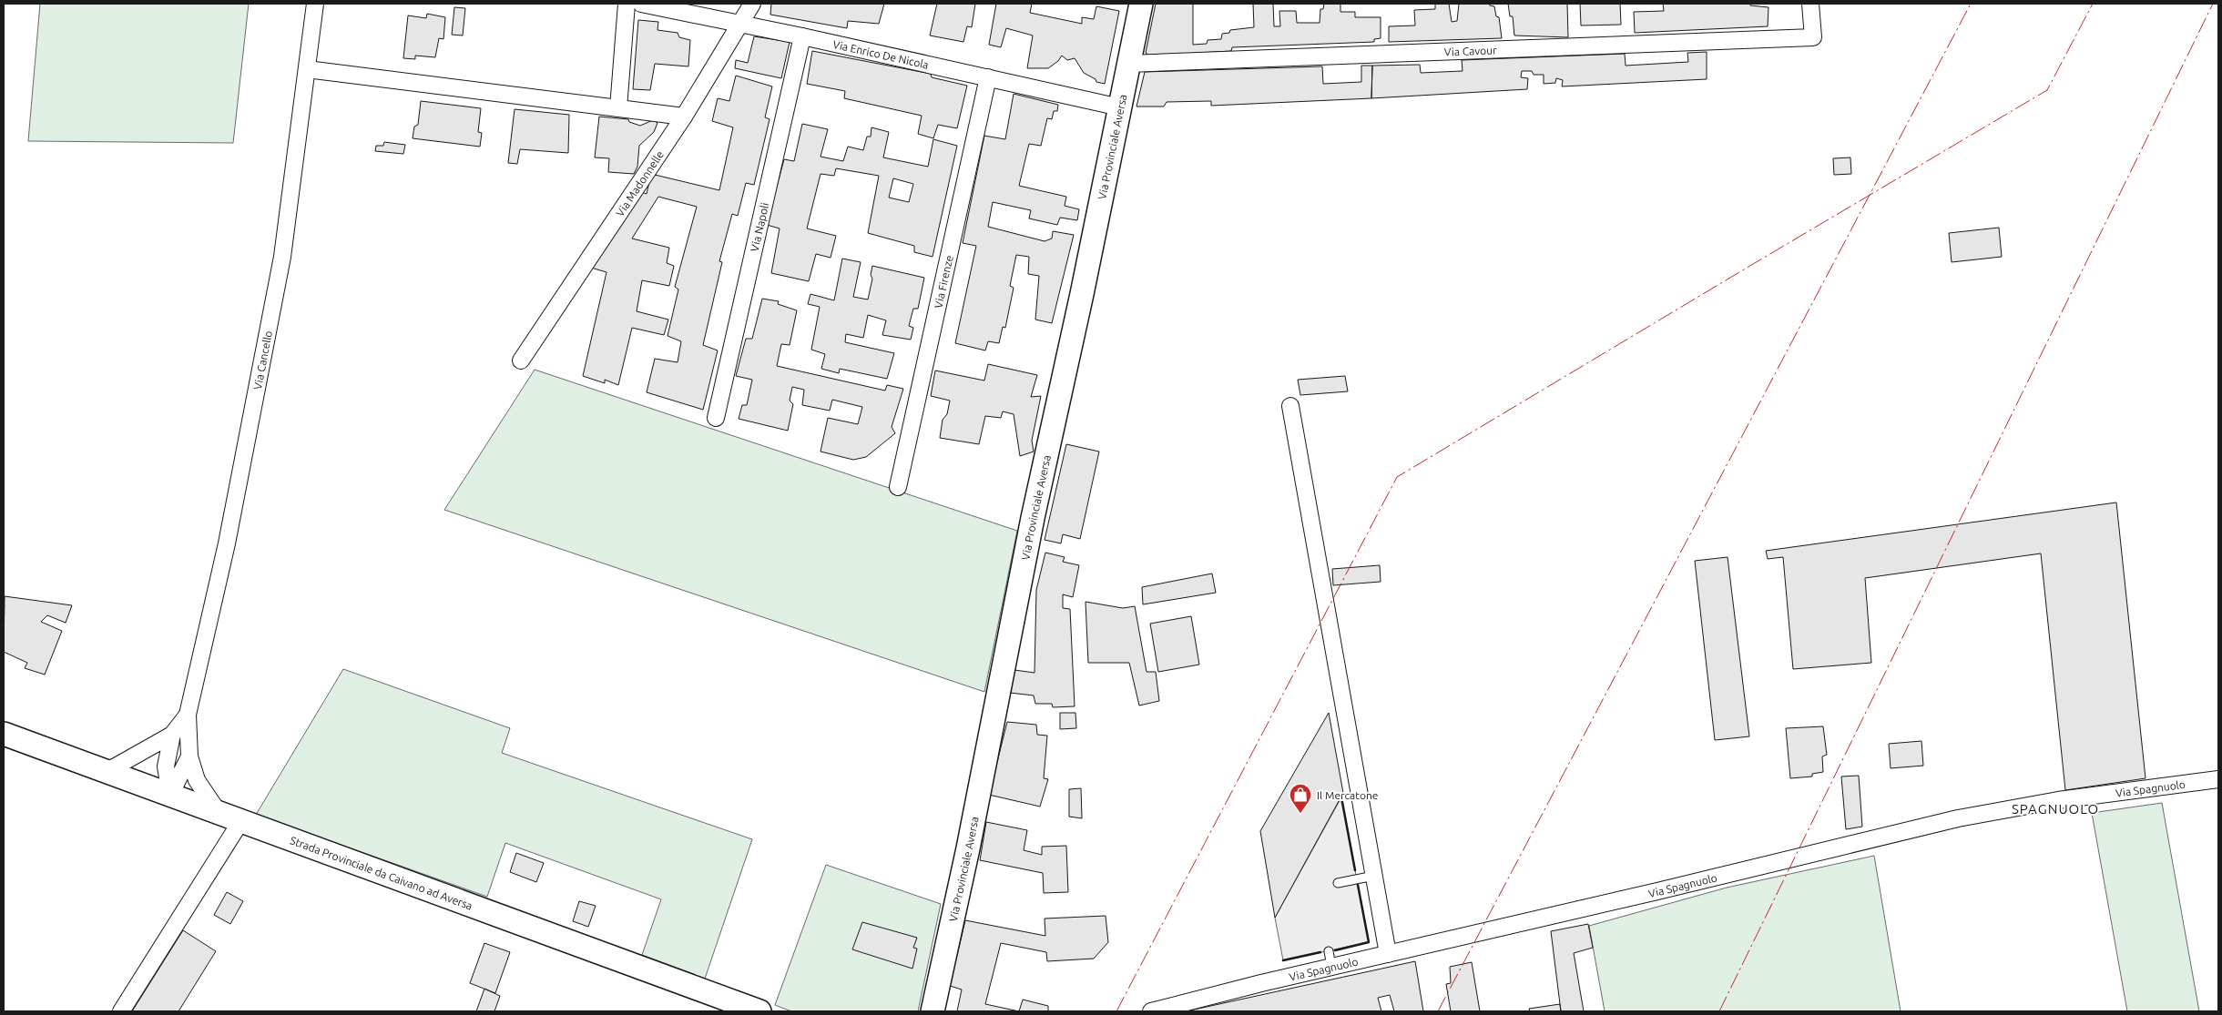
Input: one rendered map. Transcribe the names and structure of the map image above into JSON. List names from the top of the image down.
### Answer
{
  "streets": {
    "street": [
      "Via Cavour",
      "Via Enrico De Nicola",
      "Via Provinciale Aversa",
      "Via Madonnelle",
      "Via Napoli",
      "Via Firenze",
      "Via Cancello",
      "Via Spagnuolo",
      "Strada Provinciale da Caivano ad Aversa"
    ]
  },
  "crossings": [
    ["Via Cavour", "Via Provinciale Aversa"],
    ["Via Enrico De Nicola", "Via Provinciale Aversa"],
    ["Via Enrico De Nicola", "Via Madonnelle"],
    ["Via Enrico De Nicola", "Via Napoli"],
    ["Via Enrico De Nicola", "Via Firenze"]
  ],
  "districts": ["SPAGNUOLO"],
  "places": {
    "shop": ["Il Mercatone"]
  }
}
